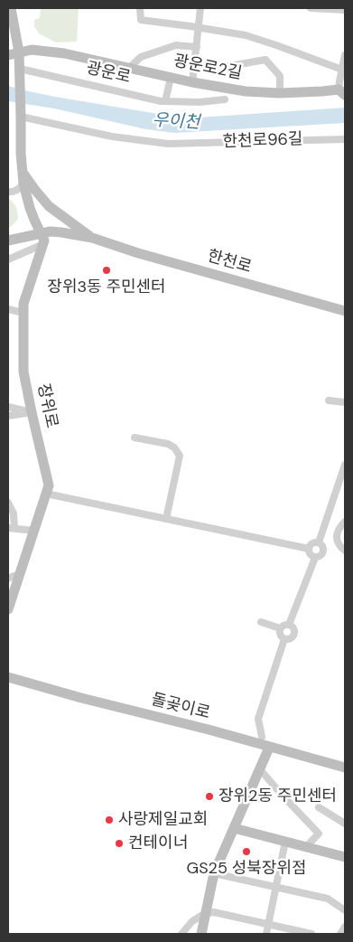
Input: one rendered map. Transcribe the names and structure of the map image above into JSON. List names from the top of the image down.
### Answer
{
  "streets": {
    "street": [
      "광운로2길",
      "광운로",
      "한천로96길",
      "한천로",
      "장위로",
      "돌곶이로"
    ]
  },
  "water": ["우이천"],
  "places": [
    "장위3동 주민센터",
    "장위2동 주민센터",
    "사랑제일교회",
    "컨테이너",
    "GS25 성북장위점"
  ]
}
